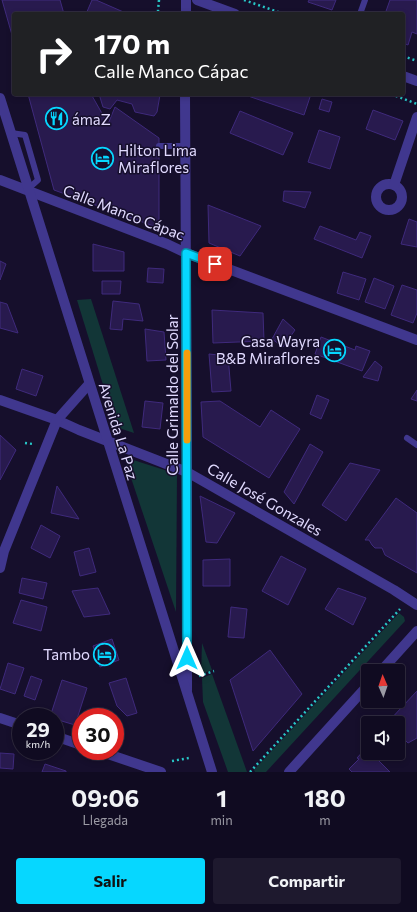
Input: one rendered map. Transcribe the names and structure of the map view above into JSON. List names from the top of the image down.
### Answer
{
  "streets": {
    "street": [
      "Calle Manco Cápac",
      "Calle Grimaldo del Solar",
      "Avenida La Paz",
      "Calle José Gonzales"
    ]
  },
  "crossings": [
    ["Calle Manco Cápac", "Calle Grimaldo del Solar"],
    ["Calle Manco Cápac", "Avenida La Paz"],
    ["Calle Grimaldo del Solar", "Avenida La Paz"],
    ["Calle Grimaldo del Solar", "Calle José Gonzales"],
    ["Avenida La Paz", "Calle José Gonzales"]
  ],
  "places": {
    "restaurant": ["ámaZ"],
    "hotel": ["Hilton Lima Miraflores", "Casa Wayra B&B Miraflores", "Tambo"]
  },
  "north": "top",
  "page": {
    "turn": ["170 m", "Calle Manco Cápac"],
    "speed": "29 km/h",
    "limit": "30",
    "eta": [
      "09:06",
      "Llegada",
      "1",
      "min",
      "180",
      "m"
    ],
    "buttons": ["Salir", "Compartir"]
  }
}
